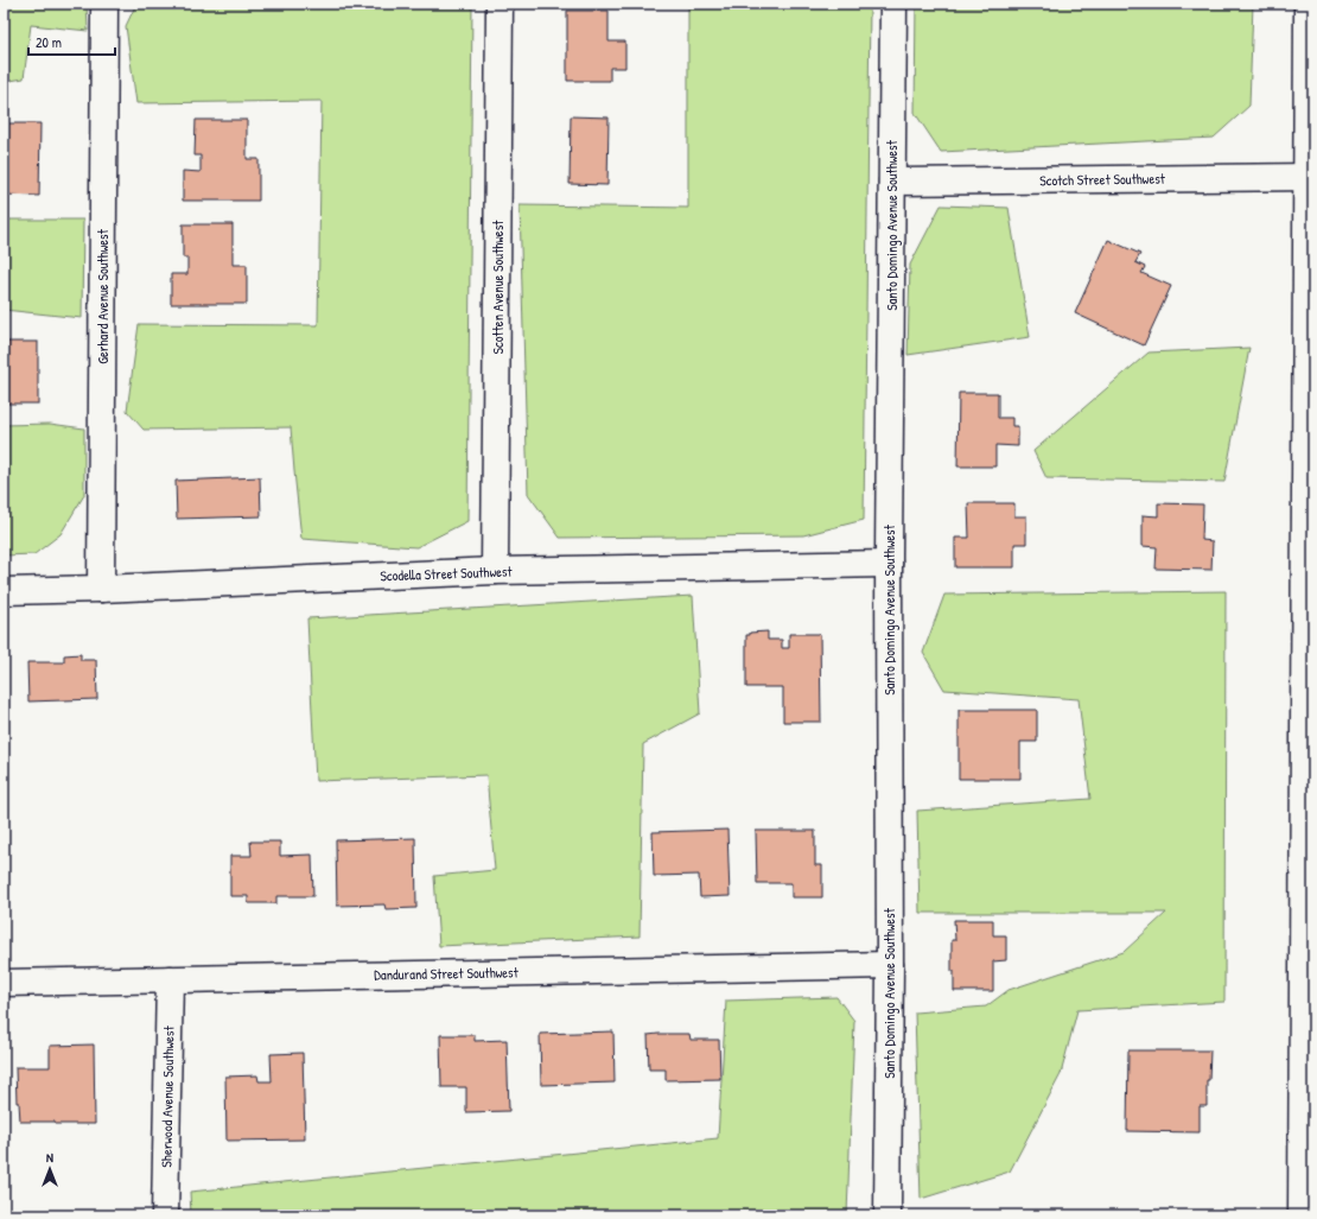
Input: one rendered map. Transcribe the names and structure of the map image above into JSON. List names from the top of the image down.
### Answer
{
  "streets": {
    "street": [
      "Scotch Street Southwest",
      "Santo Domingo Avenue Southwest",
      "Scotten Avenue Southwest",
      "Gerhard Avenue Southwest",
      "Scodella Street Southwest",
      "Dandurand Street Southwest",
      "Sherwood Avenue Southwest"
    ]
  },
  "crossings": [
    ["Scotch Street Southwest", "Santo Domingo Avenue Southwest"],
    ["Santo Domingo Avenue Southwest", "Scodella Street Southwest"],
    ["Santo Domingo Avenue Southwest", "Dandurand Street Southwest"],
    ["Scotten Avenue Southwest", "Scodella Street Southwest"],
    ["Gerhard Avenue Southwest", "Scodella Street Southwest"],
    ["Dandurand Street Southwest", "Sherwood Avenue Southwest"]
  ],
  "scale_bar": "20 m",
  "north": "top"
}
